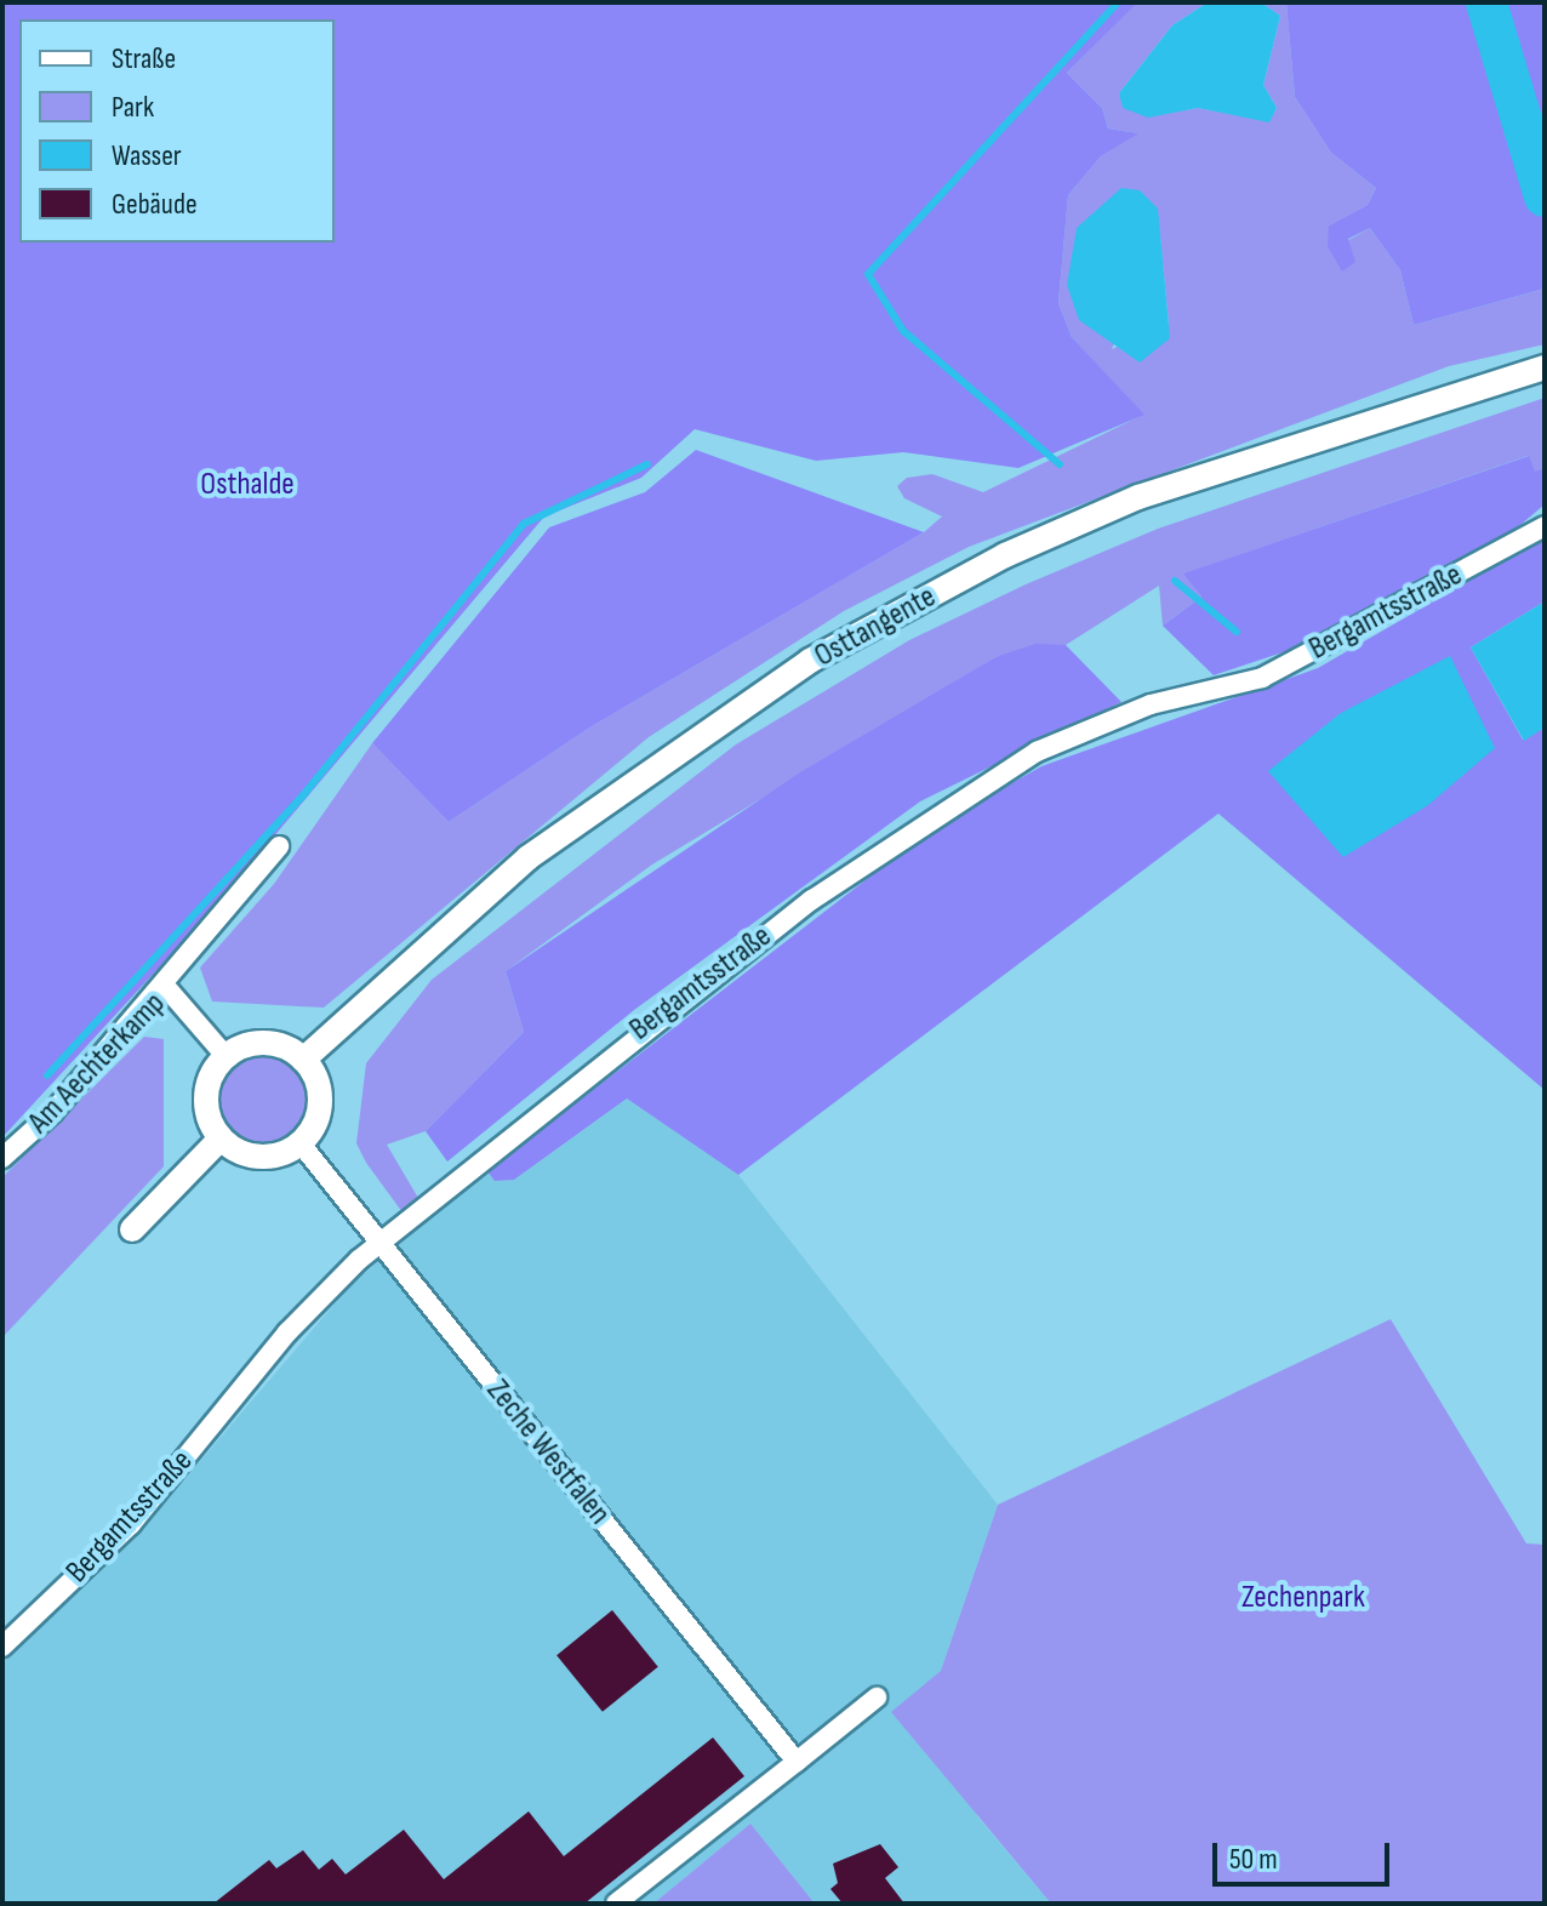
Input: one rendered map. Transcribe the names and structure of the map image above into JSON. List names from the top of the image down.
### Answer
{
  "streets": {
    "street": [
      "Bergamtsstraße",
      "Osttangente",
      "Am Aechterkamp",
      "Zeche Westfalen"
    ]
  },
  "crossings": [
    ["Bergamtsstraße", "Zeche Westfalen"],
    ["Osttangente", "Am Aechterkamp"],
    ["Osttangente", "Zeche Westfalen"],
    ["Am Aechterkamp", "Zeche Westfalen"]
  ],
  "parks": ["Osthalde", "Zechenpark"],
  "legend": [
    "Straße",
    "Park",
    "Wasser",
    "Gebäude"
  ],
  "scale_bar": "50 m"
}
